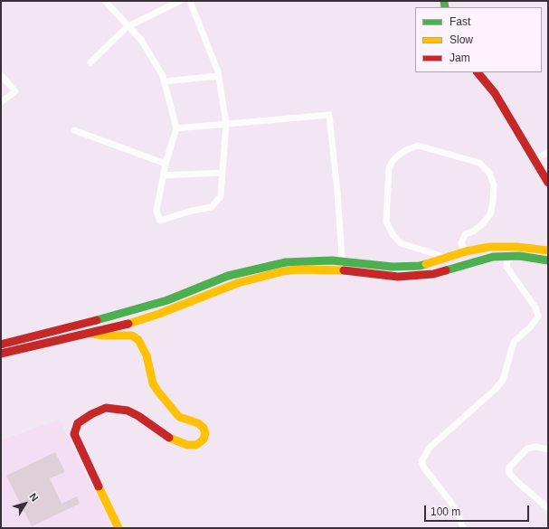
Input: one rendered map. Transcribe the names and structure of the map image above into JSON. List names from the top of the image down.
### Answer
{
  "legend": ["Fast", "Slow", "Jam"],
  "scale_bar": "100 m",
  "north": "top right"
}
